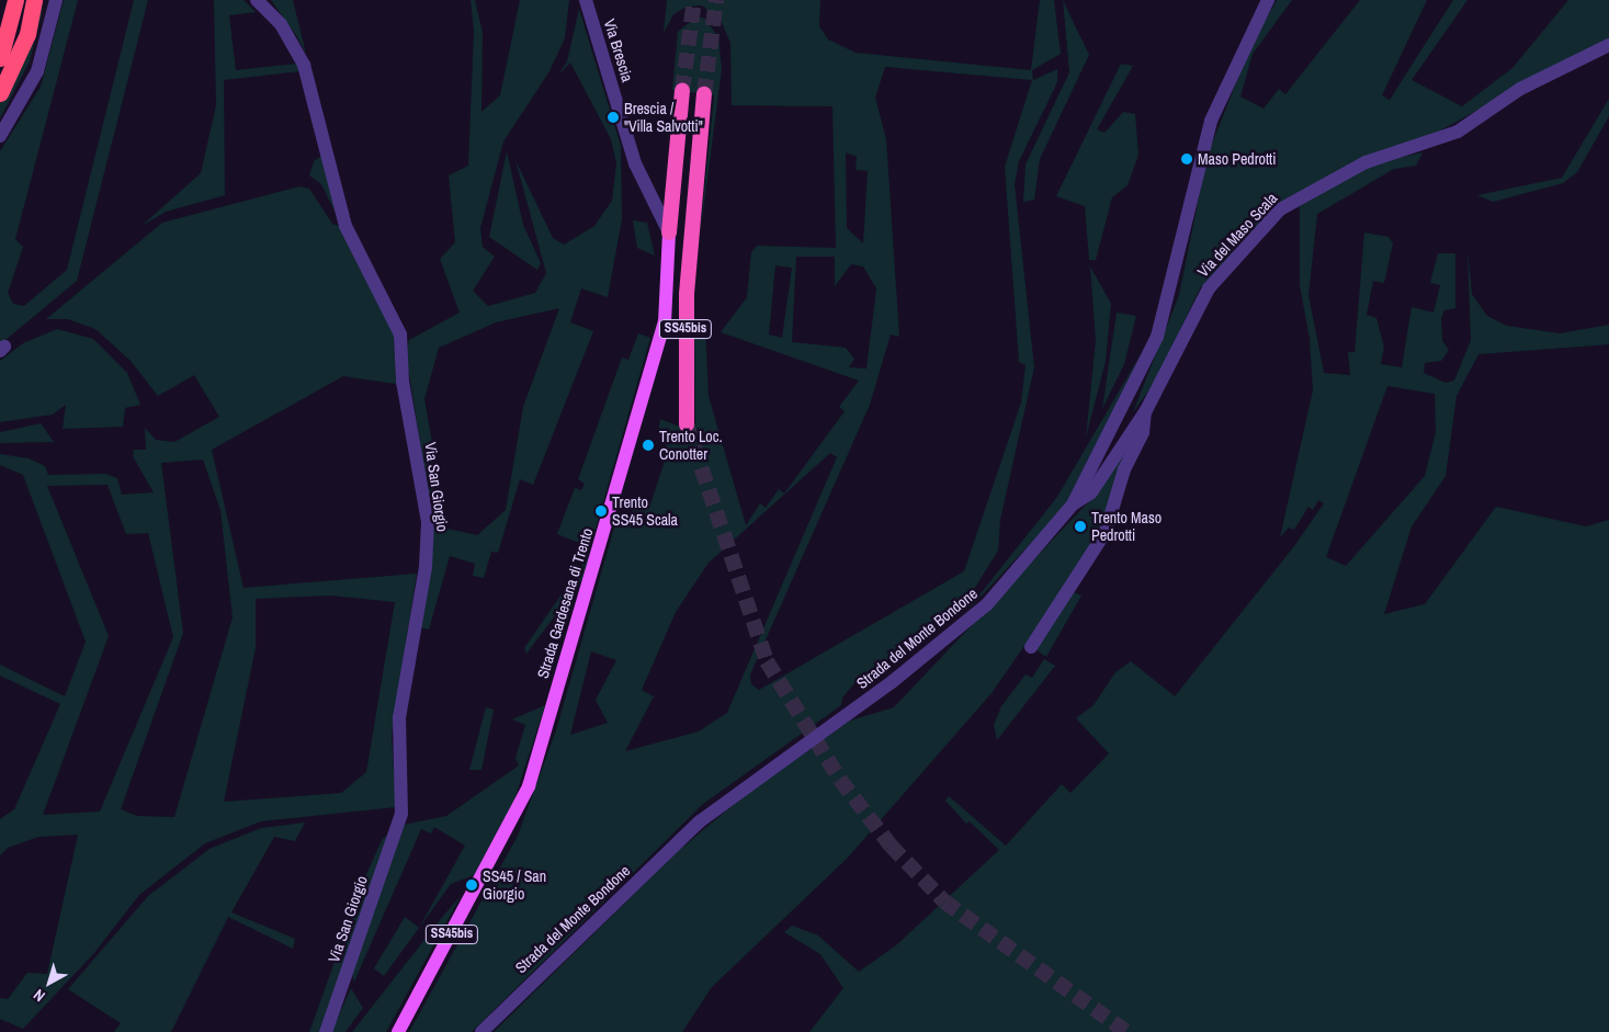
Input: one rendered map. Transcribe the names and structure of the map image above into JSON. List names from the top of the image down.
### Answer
{
  "streets": {
    "highway": ["SS45bis", "Strada Gardesana di Trento"],
    "street": [
      "Via Brescia",
      "Via del Maso Scala",
      "Via San Giorgio",
      "Strada del Monte Bondone"
    ]
  },
  "crossings": [
    ["Via Brescia", "Strada Gardesana di Trento"],
    ["Via del Maso Scala", "Strada del Monte Bondone"]
  ],
  "places": [
    "Brescia / \"Villa Salvotti\"",
    "Maso Pedrotti",
    "Trento Loc. Conotter",
    "Trento SS45 Scala",
    "Trento Maso Pedrotti",
    "SS45 / San Giorgio"
  ],
  "north": "bottom left"
}
